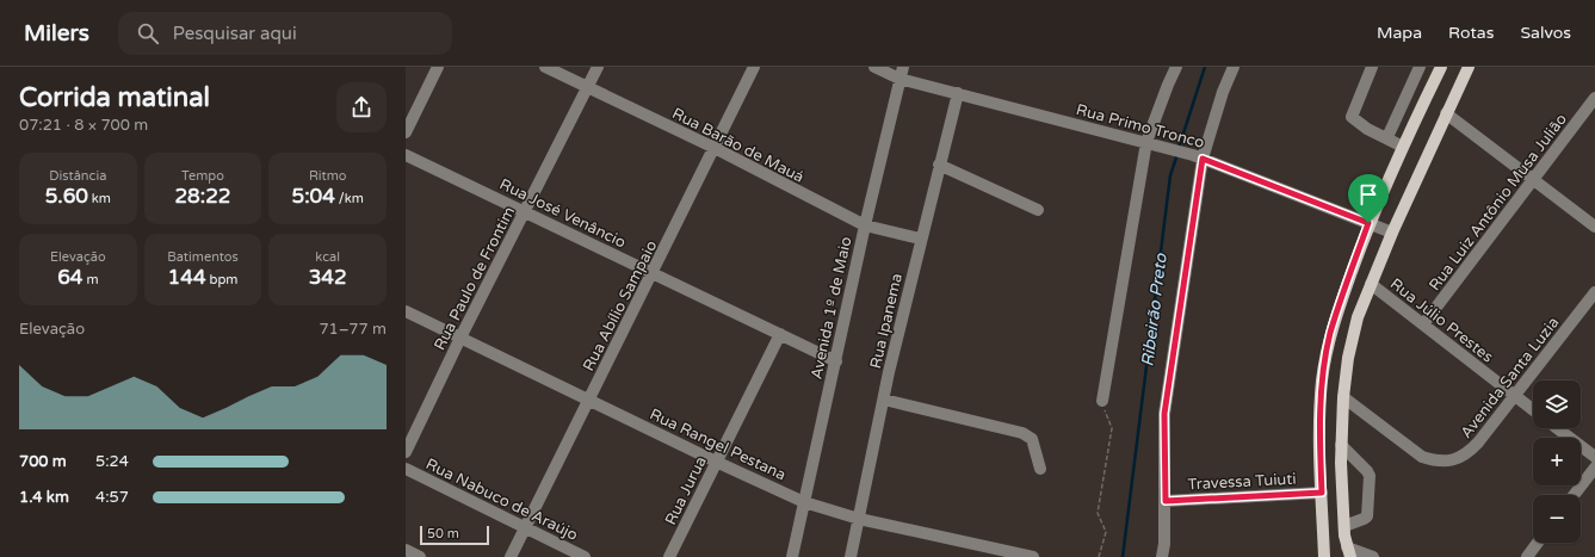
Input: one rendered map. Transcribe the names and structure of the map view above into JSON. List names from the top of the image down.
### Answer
{
  "streets": {
    "street": [
      "Rua Primo Tronco",
      "Rua Barão de Mauá",
      "Rua Luiz Antônio Musa Julião",
      "Rua José Venâncio",
      "Rua Paulo de Frontim",
      "Rua Abílio Sampaio",
      "Avenida 1º de Maio",
      "Rua Júlio Prestes",
      "Rua Ipanema",
      "Avenida Santa Luzia",
      "Rua Rangel Pestana",
      "Travessa Tuiuti",
      "Rua Jurua",
      "Rua Nabuco de Araújo"
    ]
  },
  "crossings": [
    ["Rua Primo Tronco", "Avenida 1º de Maio"],
    ["Rua Primo Tronco", "Rua Ipanema"],
    ["Rua Barão de Mauá", "Rua Paulo de Frontim"],
    ["Rua Barão de Mauá", "Rua Abílio Sampaio"],
    ["Rua Barão de Mauá", "Avenida 1º de Maio"],
    ["Rua Barão de Mauá", "Rua Ipanema"],
    ["Rua Luiz Antônio Musa Julião", "Rua Júlio Prestes"],
    ["Rua José Venâncio", "Rua Paulo de Frontim"],
    ["Rua José Venâncio", "Rua Abílio Sampaio"],
    ["Rua José Venâncio", "Avenida 1º de Maio"],
    ["Rua José Venâncio", "Rua Jurua"],
    ["Rua Paulo de Frontim", "Rua Rangel Pestana"],
    ["Rua Abílio Sampaio", "Rua Rangel Pestana"],
    ["Rua Abílio Sampaio", "Rua Nabuco de Araújo"],
    ["Avenida 1º de Maio", "Rua Rangel Pestana"],
    ["Rua Júlio Prestes", "Avenida Santa Luzia"],
    ["Rua Ipanema", "Rua Rangel Pestana"],
    ["Rua Rangel Pestana", "Rua Jurua"]
  ],
  "water": ["Ribeirão Preto"],
  "scale_bar": "50 m",
  "page": {
    "header": "Milers",
    "search": "Pesquisar aqui",
    "nav": ["Mapa", "Rotas", "Salvos"],
    "heading": ["Corrida matinal", "07:21 · 8 × 700 m"],
    "stats": [
      ["Distância", "5.60 km"],
      ["Tempo", "28:22"],
      ["Ritmo", "5:04 /km"],
      ["Elevação", "64 m"],
      ["Batimentos", "144 bpm"],
      ["kcal", "342"]
    ],
    "chart": ["Elevação", "71–77 m"],
    "map_buttons": ["+", "−"],
    "list": [
      {
        "name": "700 m",
        "note": "5:24"
      },
      {
        "name": "1.4 km",
        "note": "4:57"
      }
    ],
    "scale": "50 m"
  }
}
